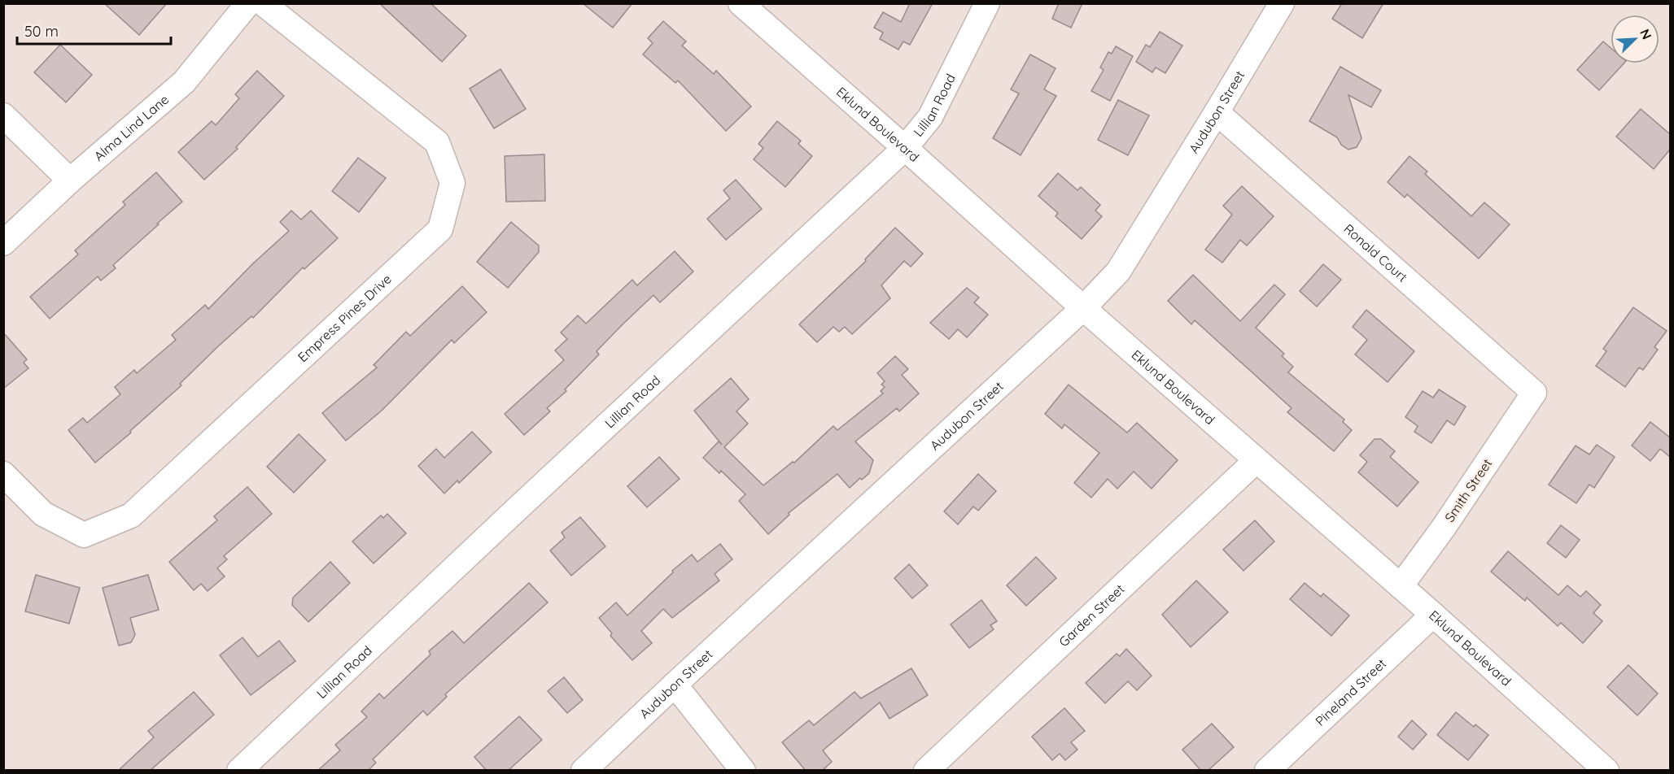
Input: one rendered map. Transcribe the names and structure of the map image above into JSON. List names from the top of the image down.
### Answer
{
  "streets": {
    "street": [
      "Lillian Road",
      "Audubon Street",
      "Eklund Boulevard",
      "Alma Lind Lane",
      "Ronald Court",
      "Empress Pines Drive",
      "Smith Street",
      "Garden Street",
      "Pineland Street"
    ]
  },
  "crossings": [
    ["Lillian Road", "Eklund Boulevard"],
    ["Audubon Street", "Eklund Boulevard"],
    ["Audubon Street", "Ronald Court"],
    ["Eklund Boulevard", "Smith Street"],
    ["Eklund Boulevard", "Garden Street"],
    ["Eklund Boulevard", "Pineland Street"],
    ["Ronald Court", "Smith Street"]
  ],
  "scale_bar": "50 m",
  "north": "top right"
}
